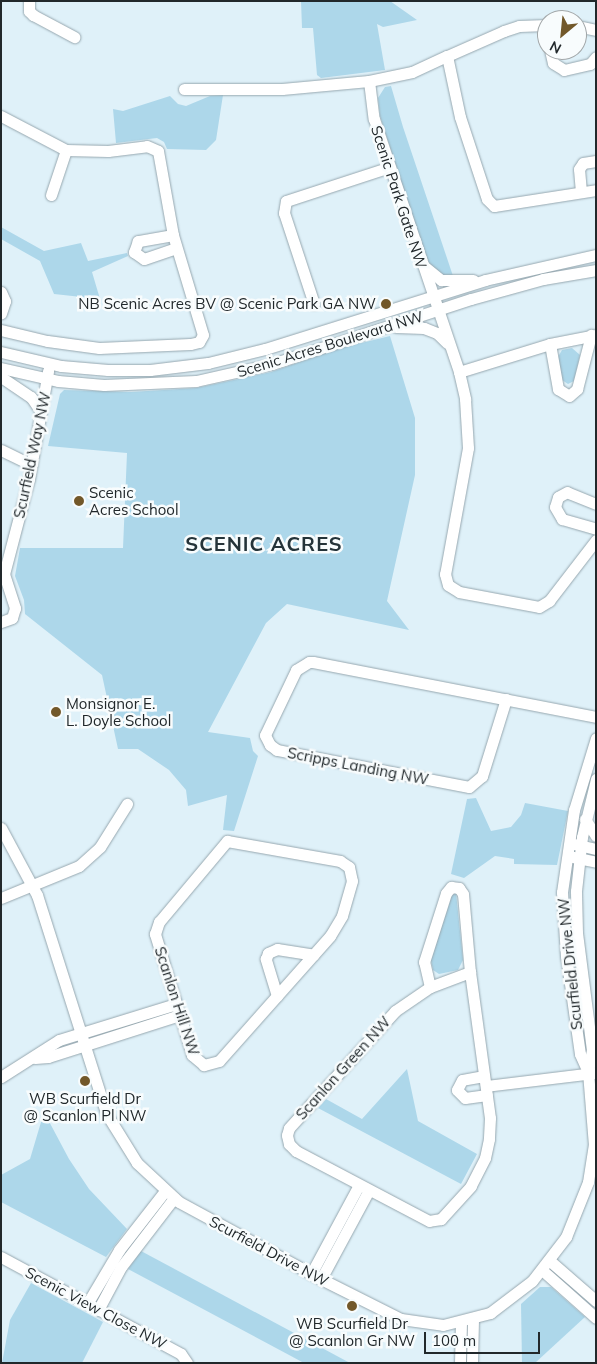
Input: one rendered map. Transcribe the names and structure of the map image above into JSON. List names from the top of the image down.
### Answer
{
  "streets": {
    "street": [
      "Scenic Park Gate NW",
      "Scenic Acres Boulevard NW",
      "Scurfield Way NW",
      "Scripps Landing NW",
      "Scurfield Drive NW",
      "Scanlon Hill NW",
      "Scanlon Green NW",
      "Scenic View Close NW"
    ]
  },
  "crossings": [
    ["Scenic Park Gate NW", "Scenic Acres Boulevard NW"],
    ["Scenic Acres Boulevard NW", "Scurfield Way NW"]
  ],
  "districts": ["SCENIC ACRES"],
  "places": [
    "NB Scenic Acres BV @ Scenic Park GA NW",
    "Scenic Acres School",
    "Monsignor E. L. Doyle School",
    "WB Scurfield Dr @ Scanlon Pl NW",
    "WB Scurfield Dr @ Scanlon Gr NW"
  ],
  "scale_bar": "100 m",
  "north": "bottom left"
}
